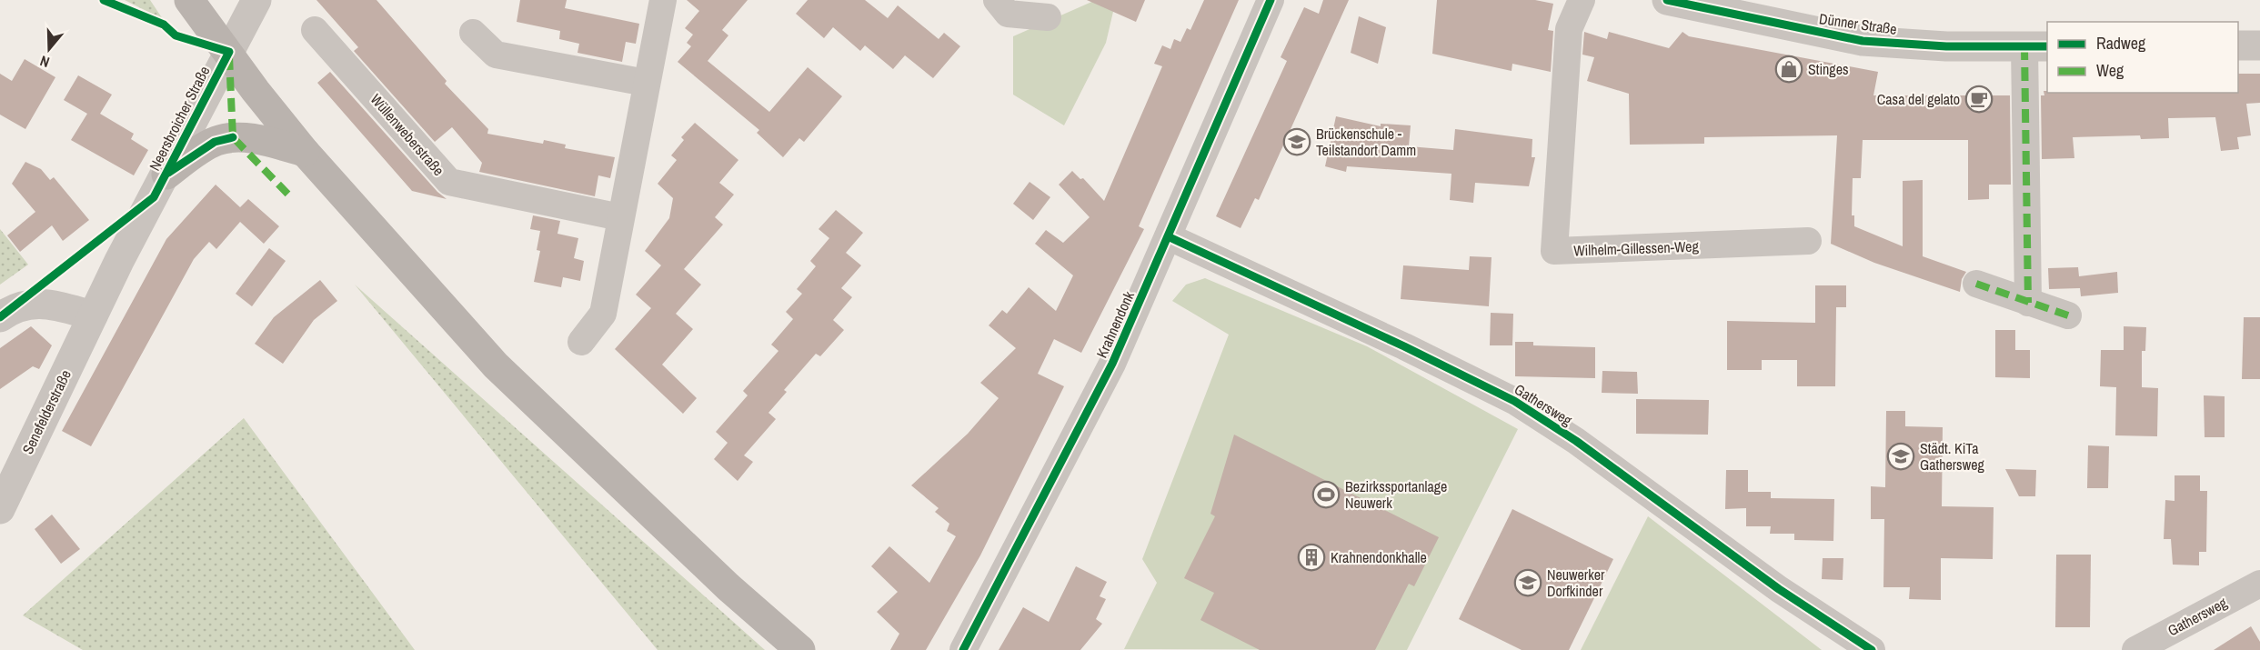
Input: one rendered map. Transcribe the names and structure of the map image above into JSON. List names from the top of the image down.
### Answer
{
  "streets": {
    "street": [
      "Dünner Straße",
      "Neersbroicher Straße",
      "Wüllenweberstraße",
      "Wilhelm-Gillessen-Weg",
      "Krahnendonk",
      "Gathersweg",
      "Senefelderstraße"
    ]
  },
  "crossings": [
    ["Neersbroicher Straße", "Senefelderstraße"],
    ["Krahnendonk", "Gathersweg"]
  ],
  "places": {
    "shop": ["Stinges"],
    "cafe": ["Casa del gelato"],
    "school or university": ["Brückenschule - Teilstandort Damm", "Städt. KiTa Gathersweg", "Neuwerker Dorfkinder"],
    "sports": ["Bezirkssportanlage Neuwerk"],
    "building": ["Krahnendonkhalle"]
  },
  "legend": ["Radweg", "Weg"],
  "north": "bottom"
}
